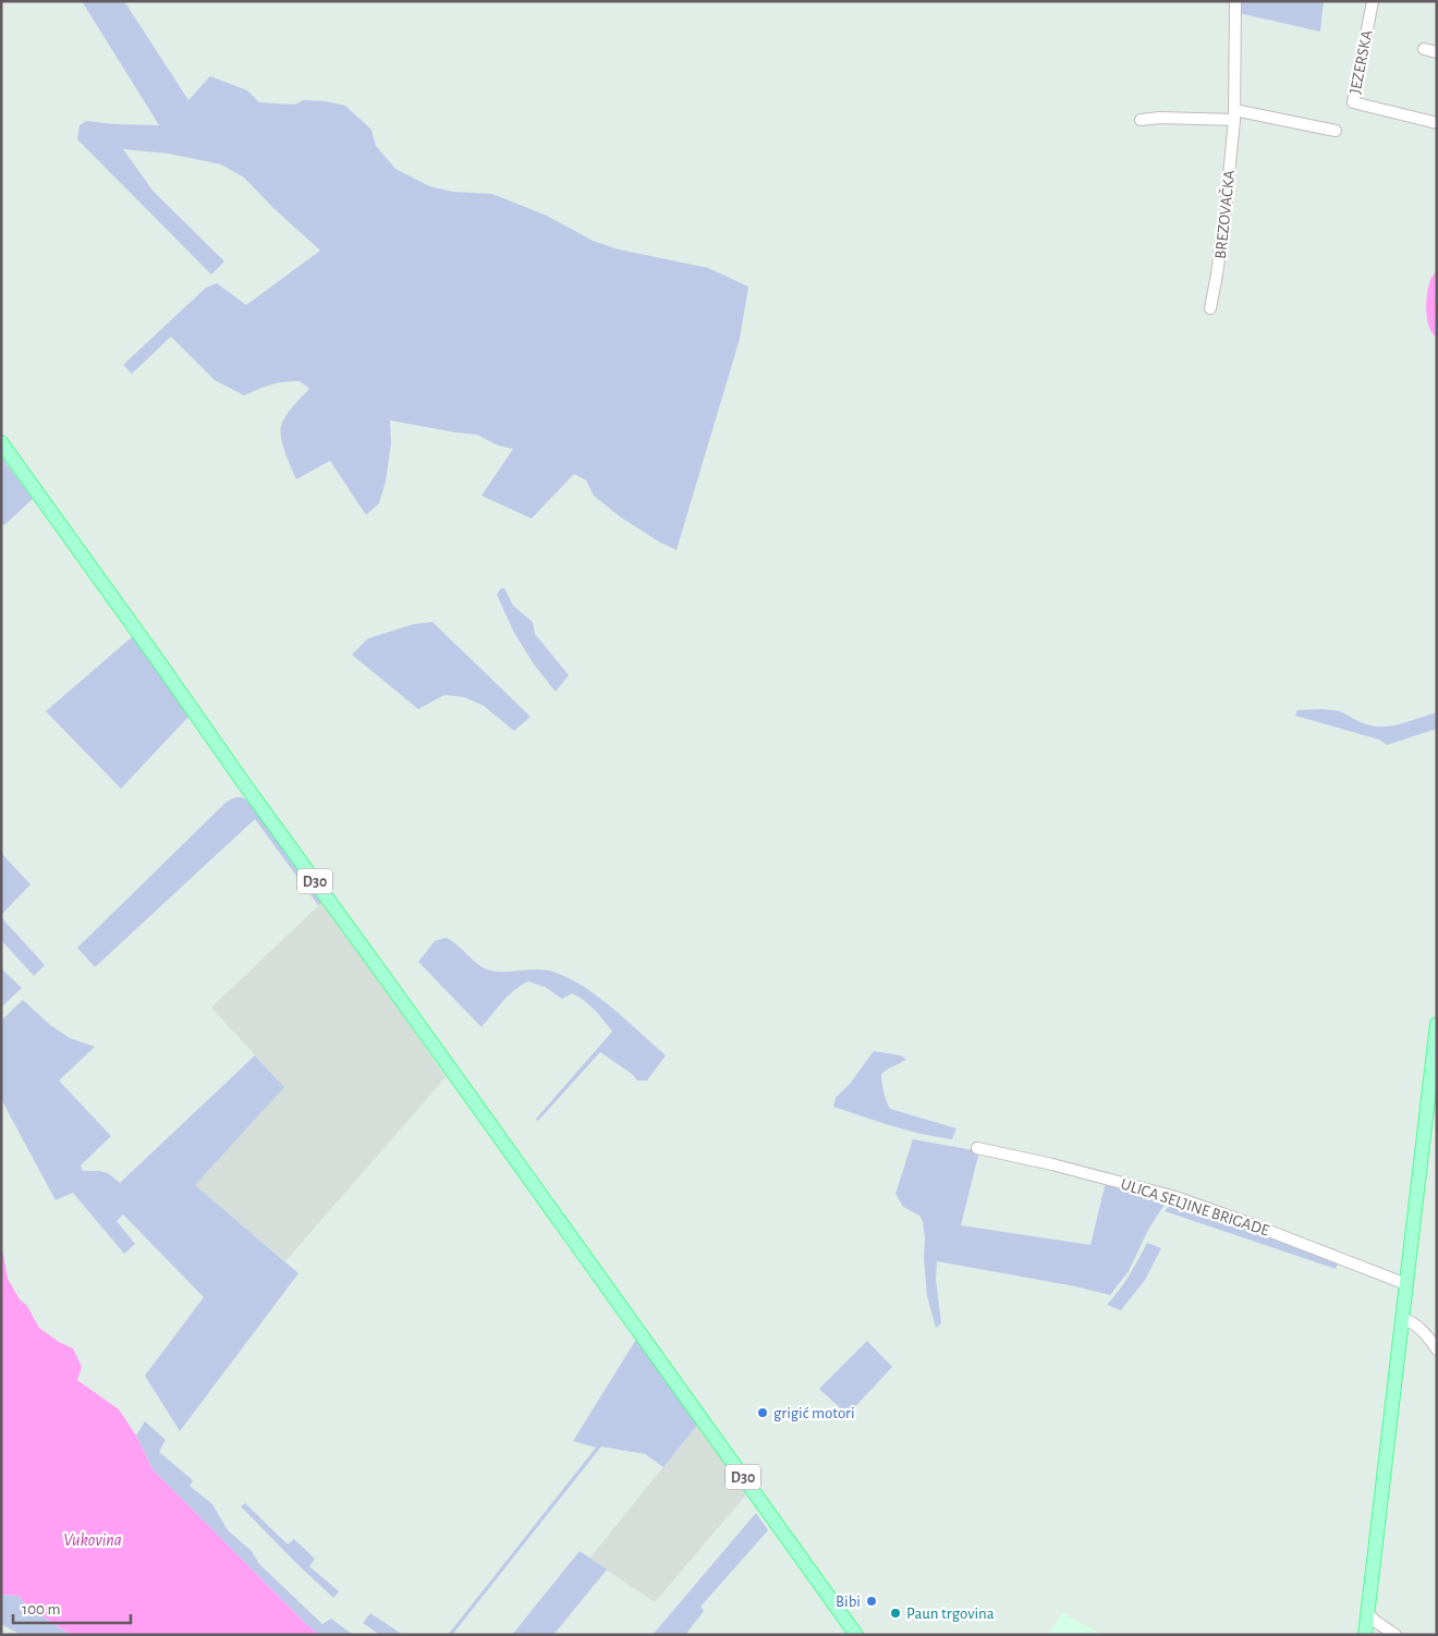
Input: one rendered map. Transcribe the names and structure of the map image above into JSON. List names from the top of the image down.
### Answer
{
  "streets": {
    "main road": ["D30"],
    "street": ["JEZERSKA", "BREZOVAČKA", "ULICA SELJINE BRIGADE"]
  },
  "water": ["Vukovina"],
  "places": ["grigić motori", "Bibi", "Paun trgovina"],
  "scale_bar": "100 m"
}
